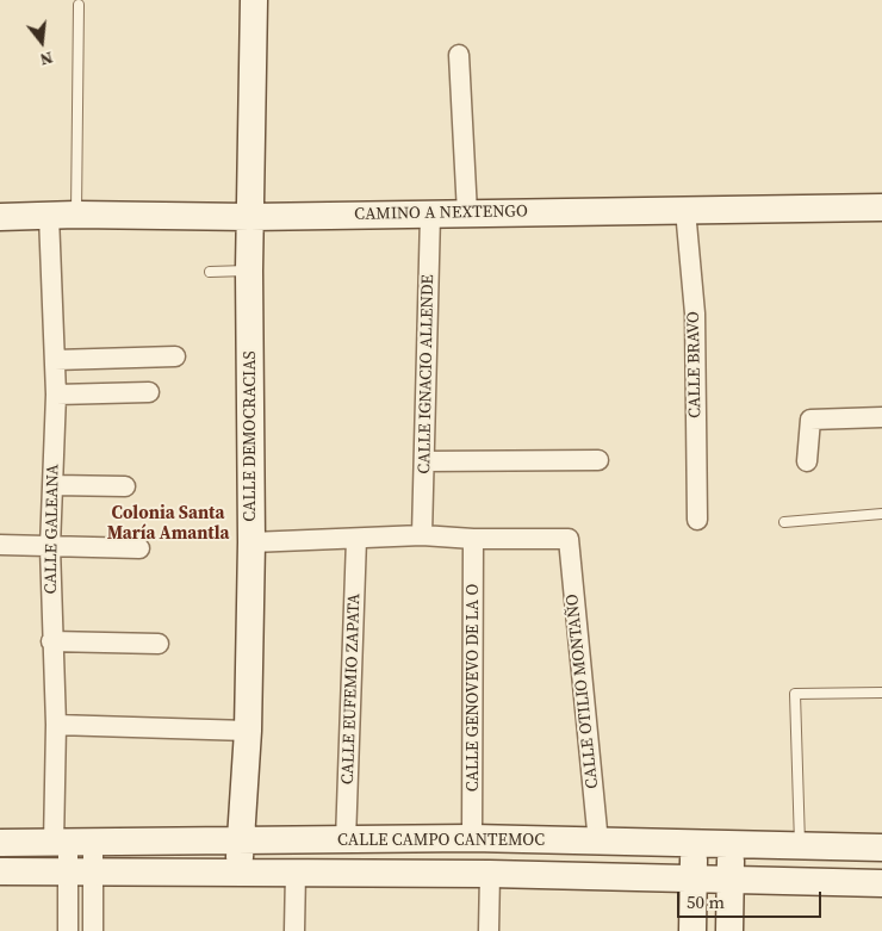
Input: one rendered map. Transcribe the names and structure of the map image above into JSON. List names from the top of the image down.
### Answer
{
  "streets": {
    "street": [
      "CAMINO A NEXTENGO",
      "CALLE BRAVO",
      "CALLE IGNACIO ALLENDE",
      "CALLE DEMOCRACIAS",
      "CALLE GALEANA",
      "CALLE GENOVEVO DE LA O",
      "CALLE EUFEMIO ZAPATA",
      "CALLE OTILIO MONTAÑO",
      "CALLE CAMPO CANTEMOC"
    ]
  },
  "crossings": [
    ["CAMINO A NEXTENGO", "CALLE BRAVO"],
    ["CAMINO A NEXTENGO", "CALLE IGNACIO ALLENDE"],
    ["CAMINO A NEXTENGO", "CALLE DEMOCRACIAS"],
    ["CAMINO A NEXTENGO", "CALLE GALEANA"],
    ["CALLE DEMOCRACIAS", "CALLE CAMPO CANTEMOC"],
    ["CALLE GALEANA", "CALLE CAMPO CANTEMOC"],
    ["CALLE GENOVEVO DE LA O", "CALLE OTILIO MONTAÑO"],
    ["CALLE GENOVEVO DE LA O", "CALLE CAMPO CANTEMOC"],
    ["CALLE EUFEMIO ZAPATA", "CALLE CAMPO CANTEMOC"],
    ["CALLE OTILIO MONTAÑO", "CALLE CAMPO CANTEMOC"]
  ],
  "districts": ["Colonia Santa María Amantla"],
  "scale_bar": "50 m",
  "north": "bottom"
}
